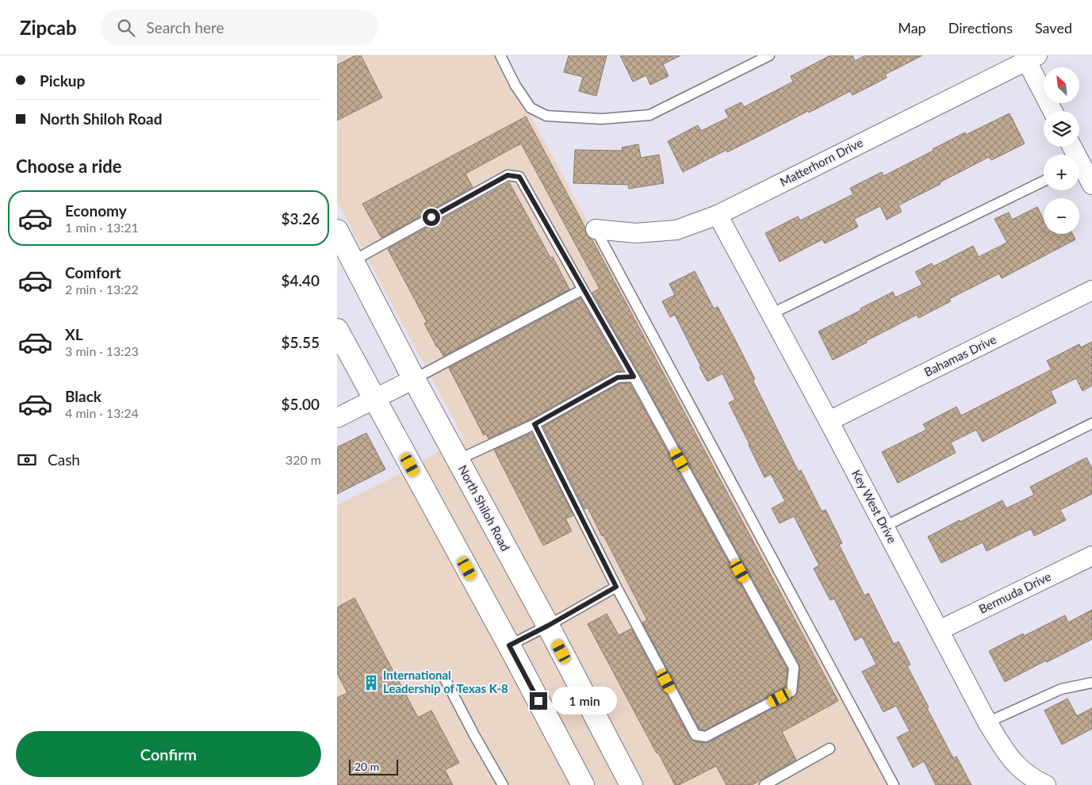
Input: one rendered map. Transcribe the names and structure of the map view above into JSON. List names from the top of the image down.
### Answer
{
  "streets": {
    "main road": ["North Shiloh Road"],
    "street": [
      "Matterhorn Drive",
      "Bahamas Drive",
      "Key West Drive",
      "Bermuda Drive"
    ]
  },
  "crossings": [
    ["Matterhorn Drive", "Key West Drive"],
    ["Bahamas Drive", "Key West Drive"],
    ["Key West Drive", "Bermuda Drive"]
  ],
  "places": {
    "building": ["International Leadership of Texas K-8"]
  },
  "scale_bar": "20 m",
  "north": "top left",
  "page": {
    "header": "Zipcab",
    "search": "Search here",
    "nav": ["Map", "Directions", "Saved"],
    "banner": ["Pickup", "North Shiloh Road"],
    "map_buttons": ["+", "−"],
    "heading": "Choose a ride",
    "list": [
      {
        "name": "Economy",
        "note": "1 min · 13:21",
        "value": "$3.26"
      },
      {
        "name": "Comfort",
        "note": "2 min · 13:22",
        "value": "$4.40"
      },
      {
        "name": "XL",
        "note": "3 min · 13:23",
        "value": "$5.55"
      },
      {
        "name": "Black",
        "note": "4 min · 13:24",
        "value": "$5.00"
      }
    ],
    "pay": ["Cash", "320 m"],
    "bubble": "1 min",
    "buttons": "Confirm",
    "scale": "20 m"
  }
}
